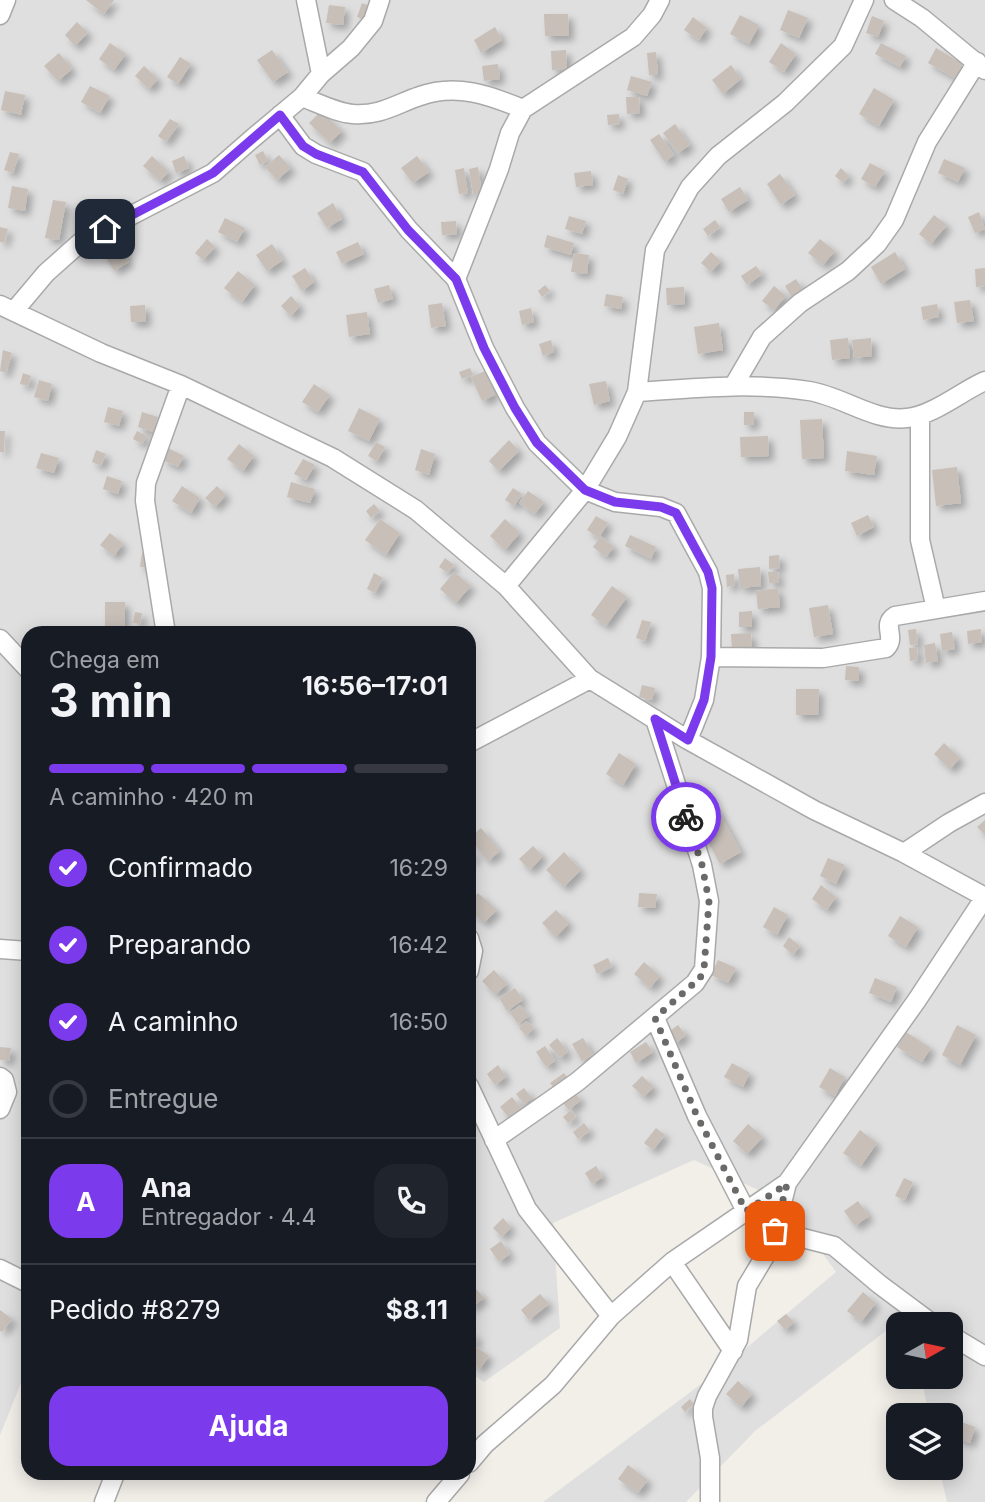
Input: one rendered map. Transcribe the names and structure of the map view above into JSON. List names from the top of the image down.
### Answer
{
  "north": "right",
  "page": {
    "heading": ["3 min", "Chega em", "16:56–17:01"],
    "panel": [
      "Ana",
      "Entregador · 4.4",
      "Pedido #8279",
      "$8.11"
    ],
    "bar": "A caminho · 420 m",
    "list": [
      ["Confirmado", "16:29"],
      ["Preparando", "16:42"],
      ["A caminho", "16:50"],
      "Entregue"
    ],
    "round": "A",
    "buttons": "Ajuda"
  }
}
